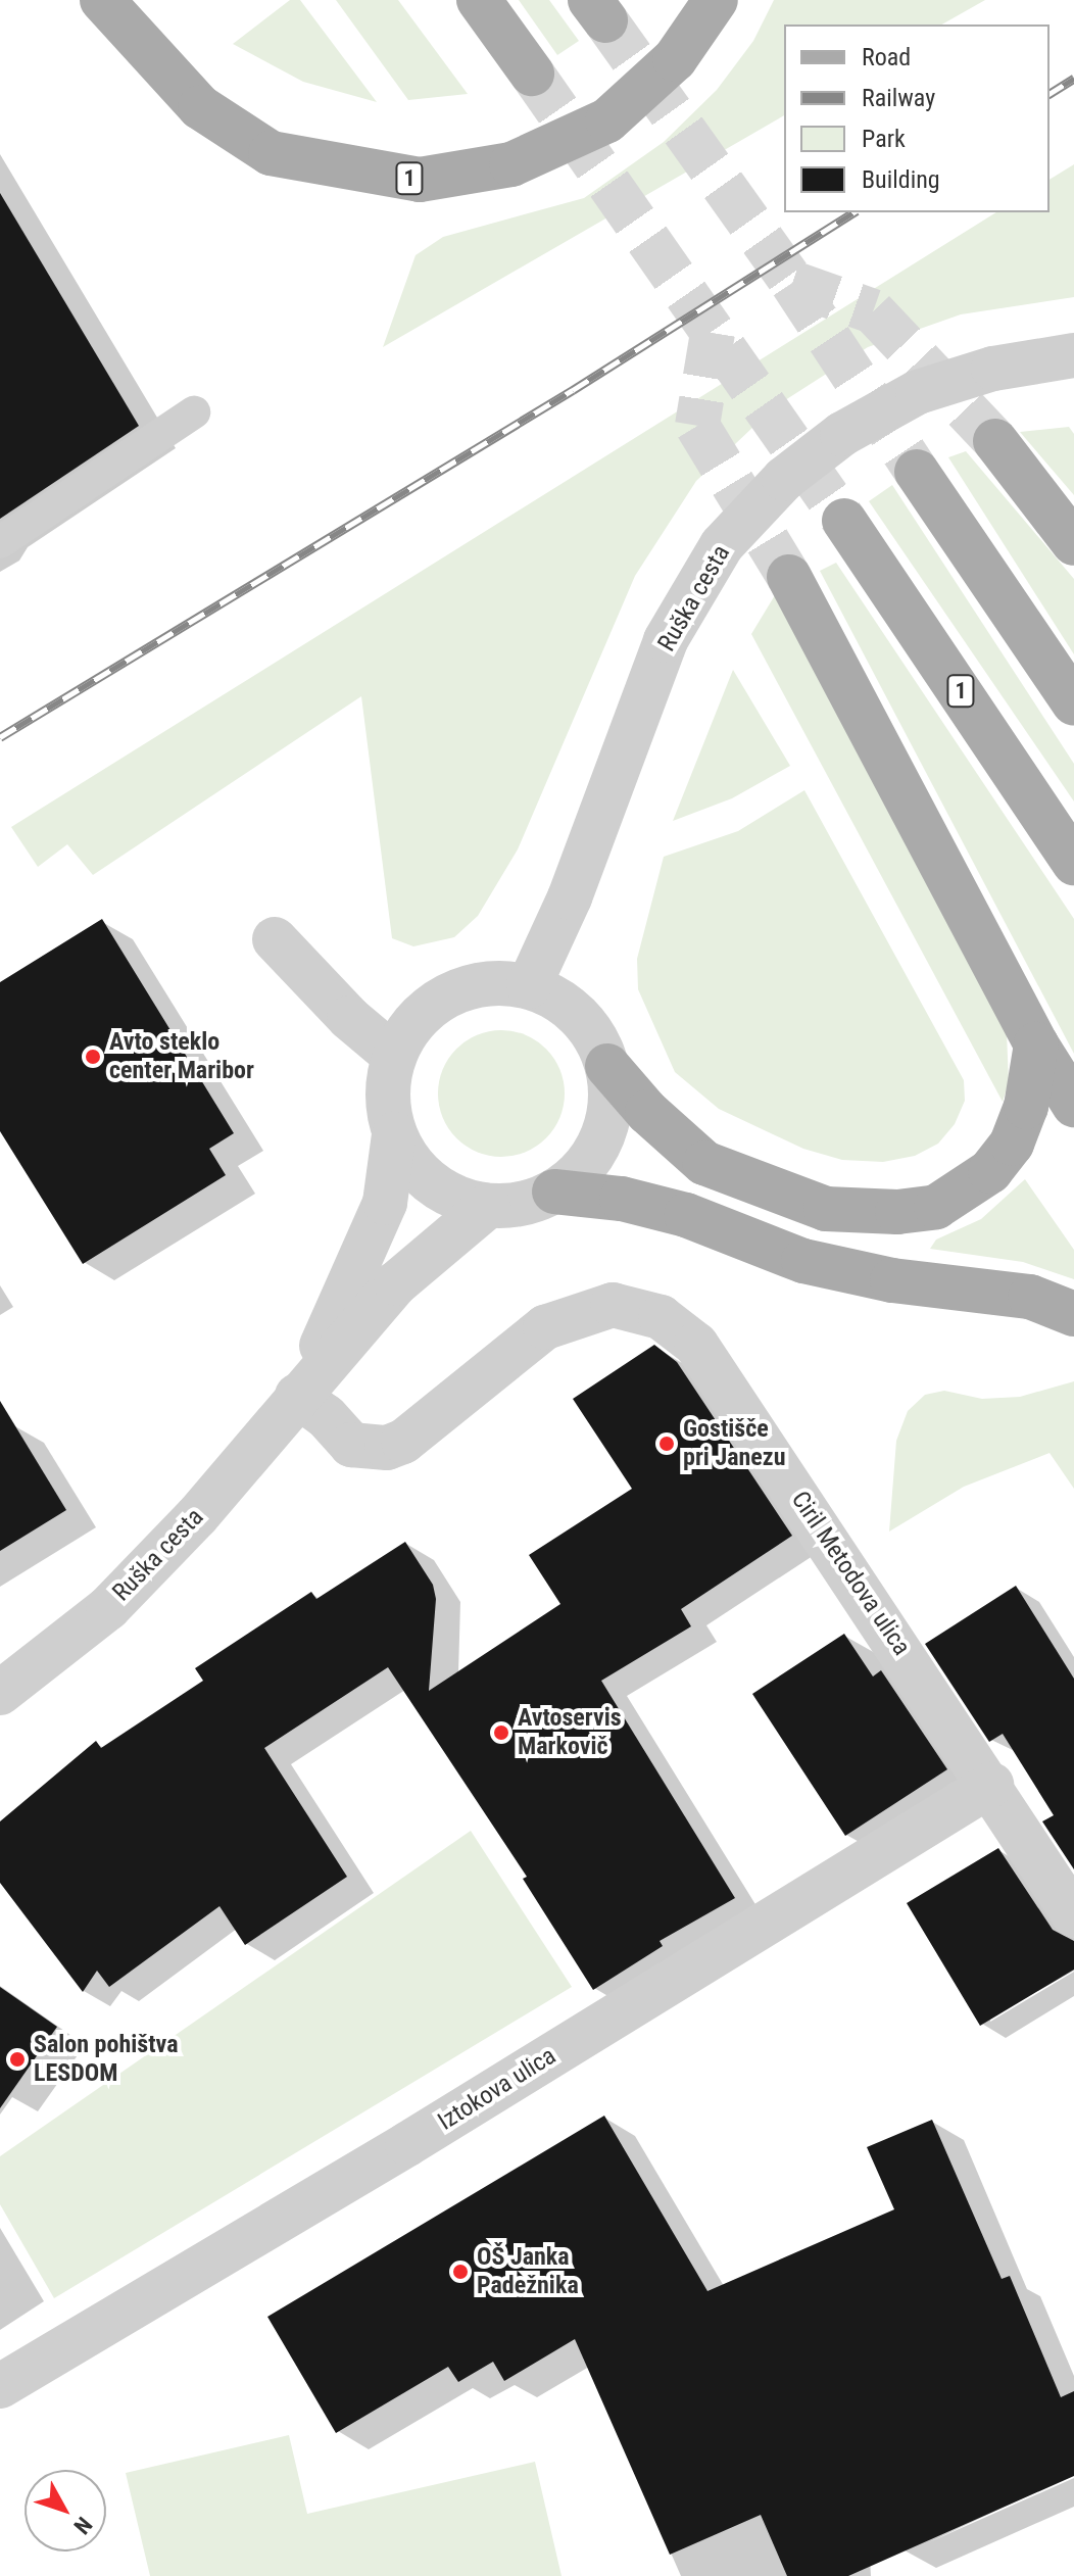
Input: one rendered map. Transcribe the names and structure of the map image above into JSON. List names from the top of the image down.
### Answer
{
  "streets": {
    "main road": ["1"],
    "street": ["Ruška cesta", "Ciril Metodova ulica", "Iztokova ulica"]
  },
  "crossings": [
    ["Ruška cesta", "Ciril Metodova ulica"],
    ["Ciril Metodova ulica", "Iztokova ulica"]
  ],
  "places": [
    "Avto steklo center Maribor",
    "Gostišče pri Janezu",
    "Avtoservis Markovič",
    "Salon pohištva LESDOM",
    "OŠ Janka Padežnika"
  ],
  "legend": [
    "Road",
    "Railway",
    "Park",
    "Building"
  ],
  "north": "bottom right"
}
